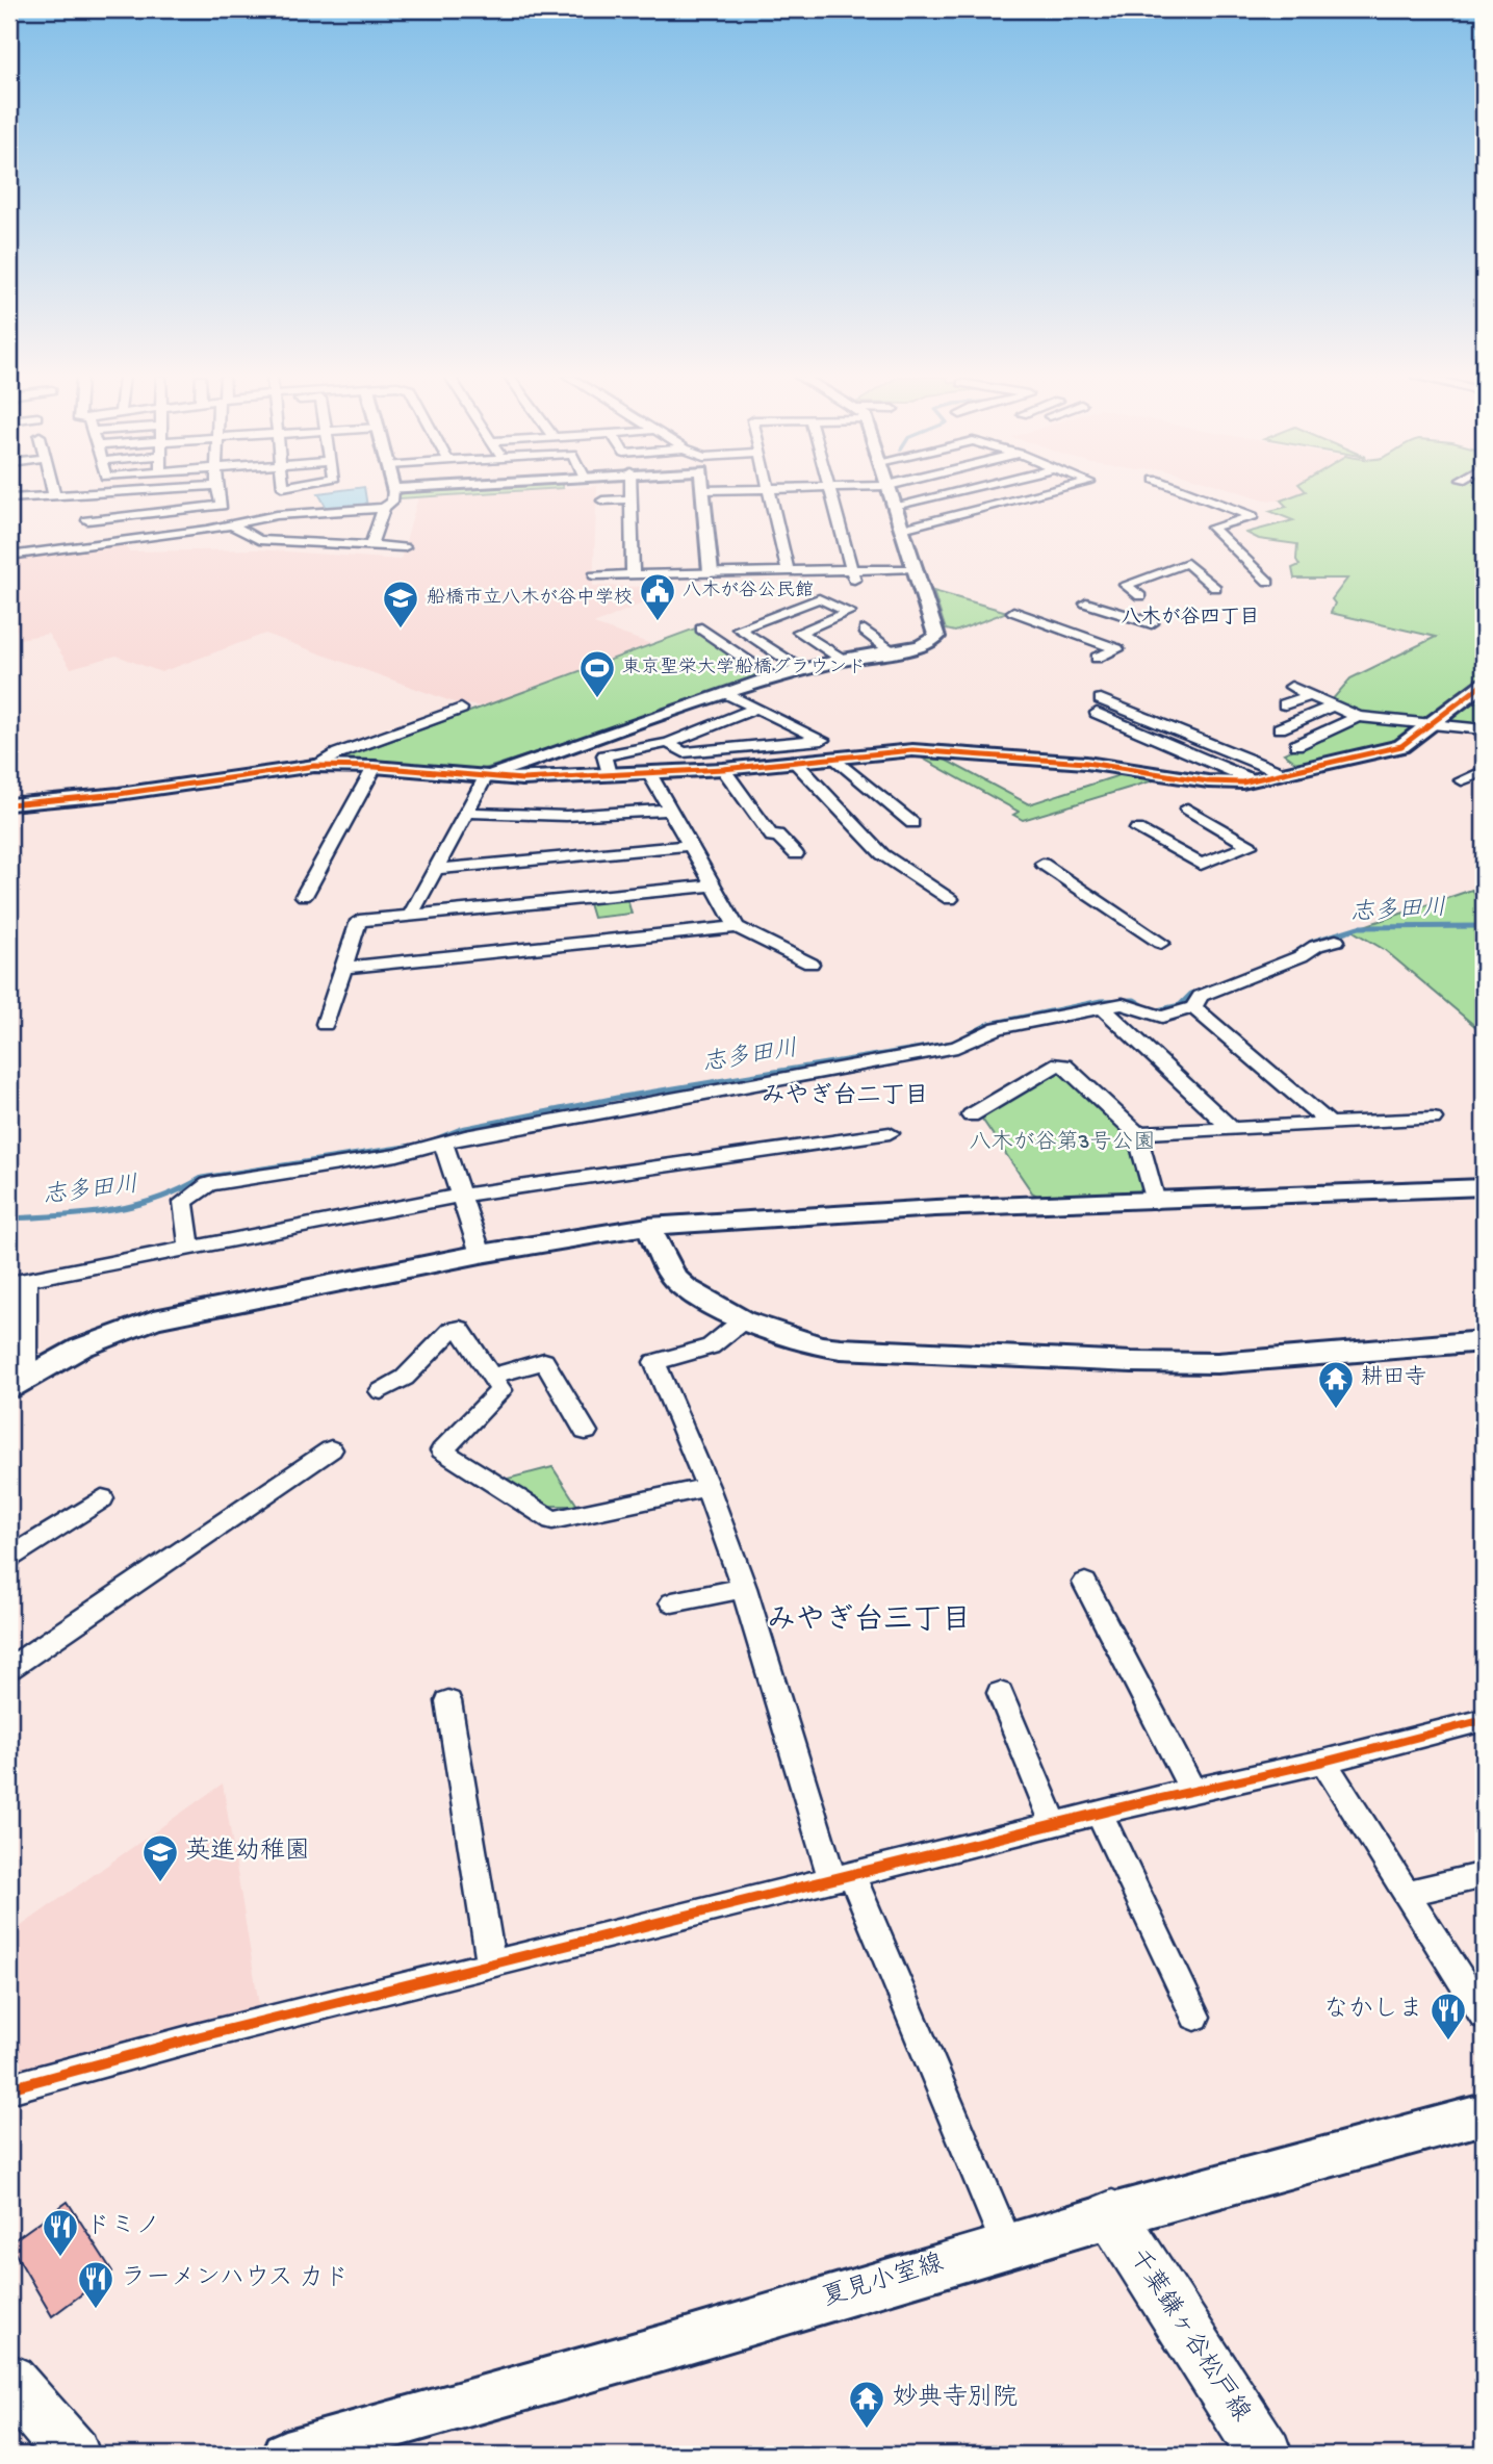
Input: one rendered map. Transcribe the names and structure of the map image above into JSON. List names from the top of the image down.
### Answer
{
  "streets": {
    "main road": ["夏見小室線", "千葉鎌ヶ谷松戸線"]
  },
  "crossings": [
    ["夏見小室線", "千葉鎌ヶ谷松戸線"]
  ],
  "districts": ["八木が谷四丁目", "みやぎ台二丁目", "みやぎ台三丁目"],
  "water": ["志多田川"],
  "parks": ["八木が谷第3号公園"],
  "places": {
    "public building": ["八木が谷公民館"],
    "school or university": ["船橋市立八木が谷中学校", "英進幼稚園"],
    "sports": ["東京聖栄大学船橋グラウンド"],
    "temple": ["耕田寺", "妙典寺別院"],
    "restaurant": ["なかしま", "ドミノ", "ラーメンハウス カド"]
  }
}
